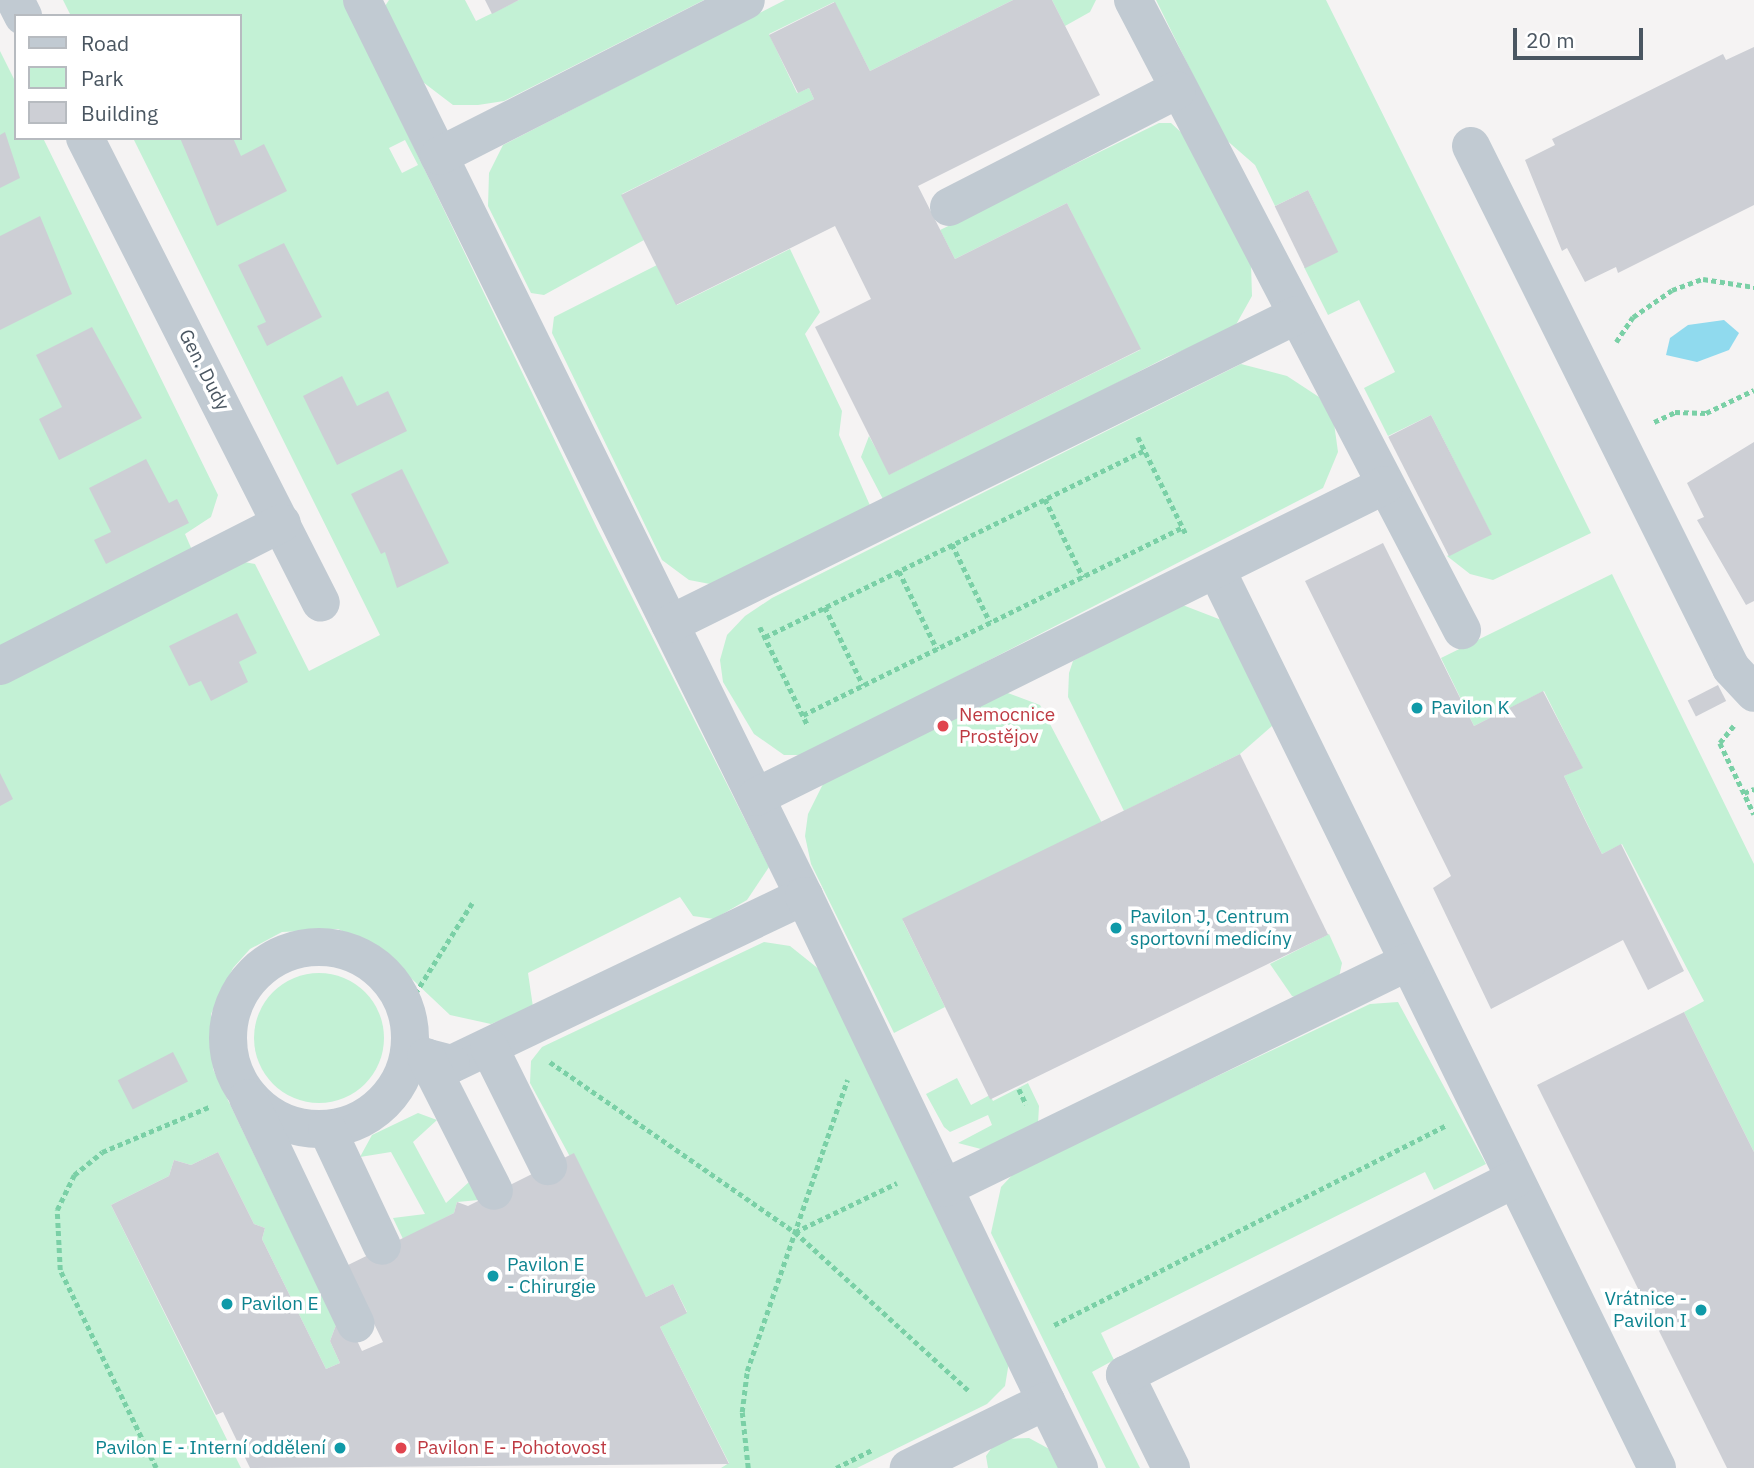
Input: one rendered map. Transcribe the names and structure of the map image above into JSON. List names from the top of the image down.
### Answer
{
  "streets": {
    "street": ["Gen. Dudy"]
  },
  "places": [
    "Pavilon K",
    "Nemocnice Prostějov",
    "Pavilon J, Centrum sportovní medicíny",
    "Pavilon E - Chirurgie",
    "Pavilon E",
    "Vrátnice - Pavilon I",
    "Pavilon E - Interní oddělení",
    "Pavilon E - Pohotovost"
  ],
  "legend": ["Road", "Park", "Building"],
  "scale_bar": "20 m"
}
